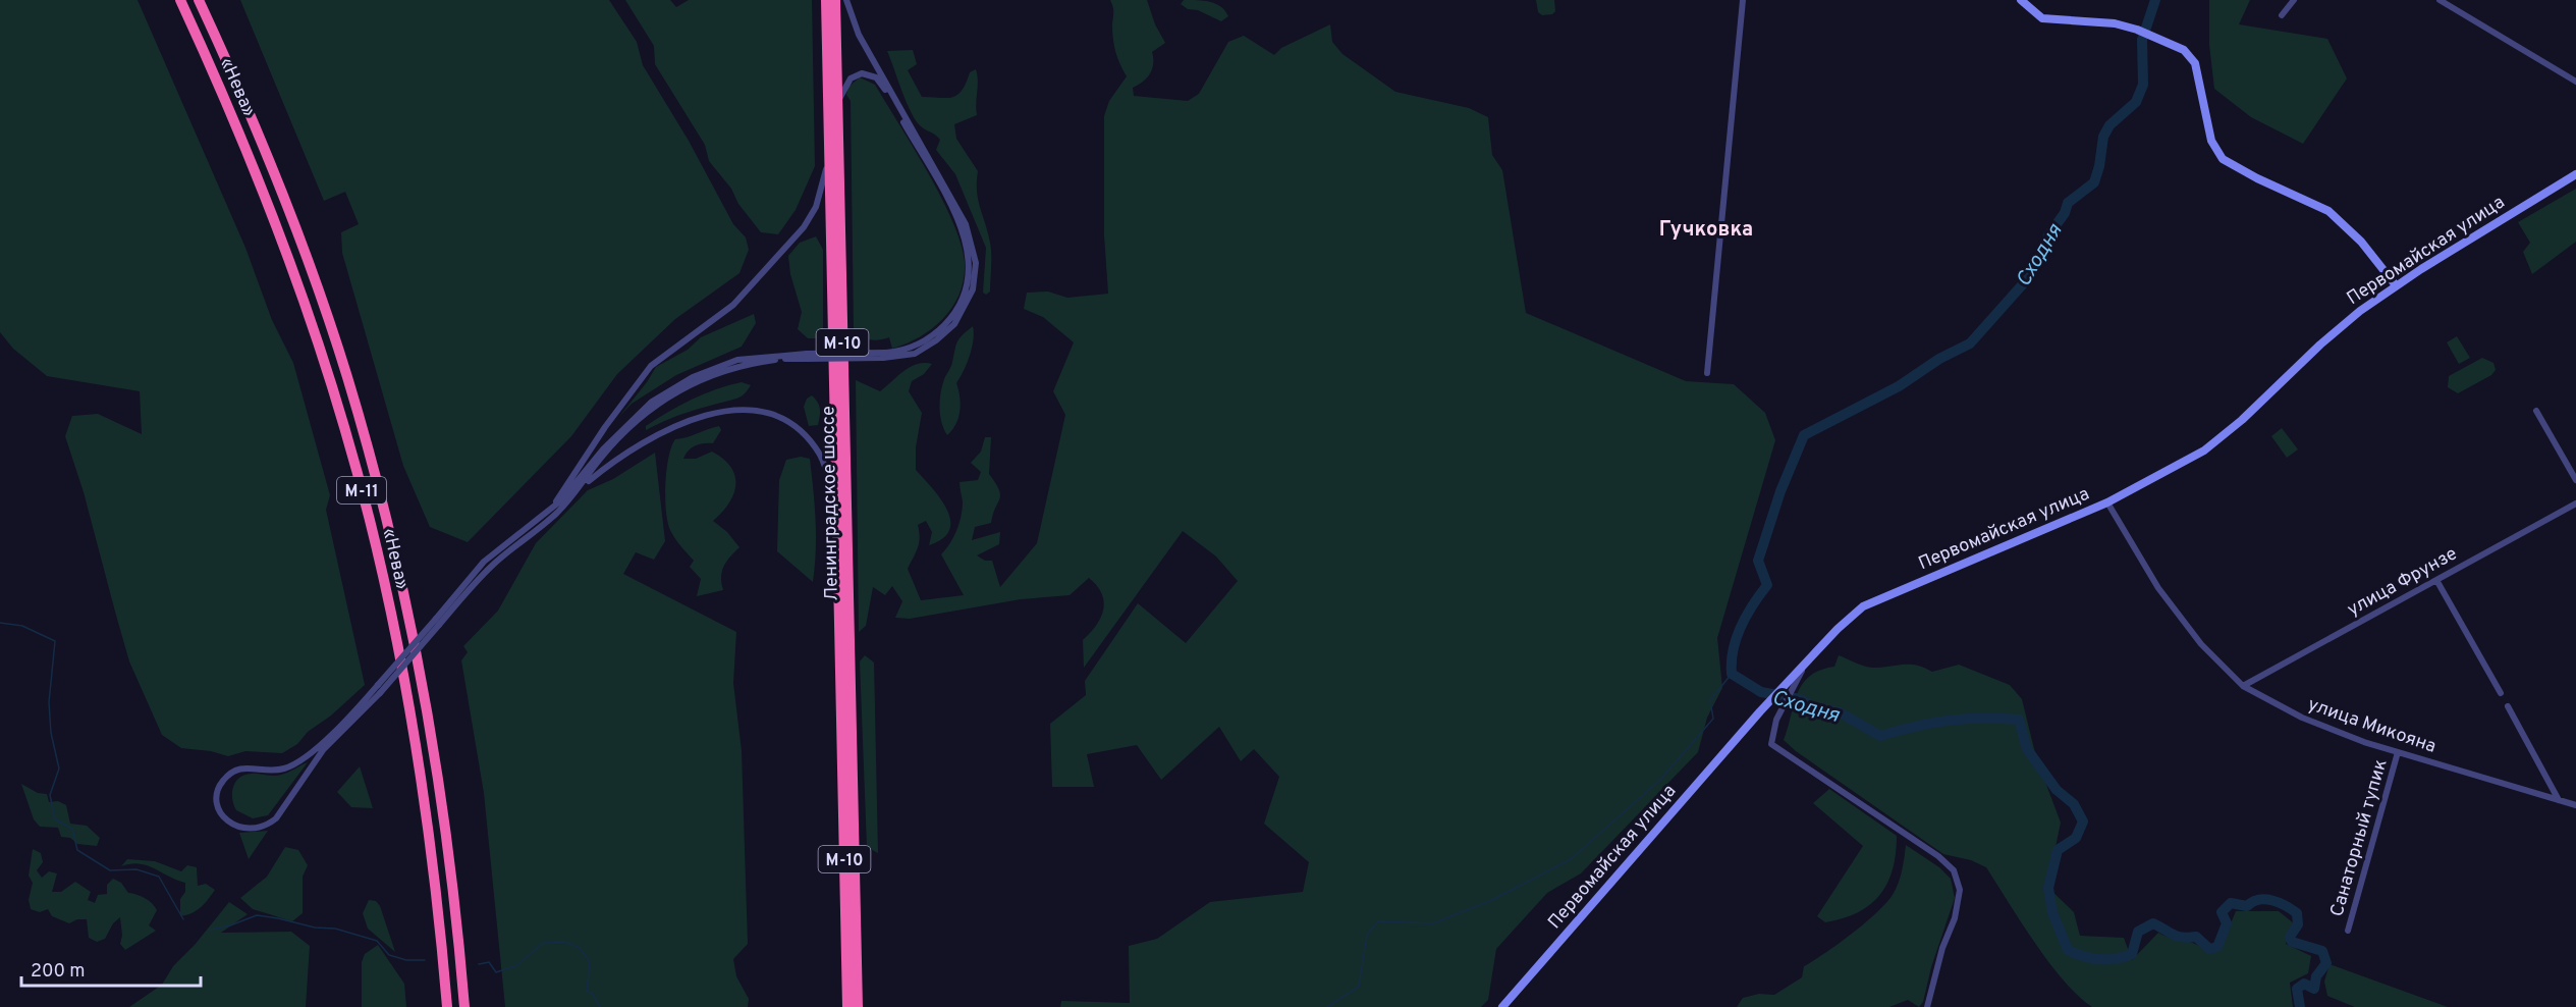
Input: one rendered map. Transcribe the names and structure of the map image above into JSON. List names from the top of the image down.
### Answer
{
  "streets": {
    "highway": [
      "«Нева»",
      "М-10",
      "М-11",
      "Ленинградское шоссе"
    ],
    "main road": ["Первомайская улица"],
    "street": ["улица Фрунзе", "улица Микояна", "Санаторный тупик"]
  },
  "crossings": [
    ["Первомайская улица", "улица Микояна"],
    ["улица Фрунзе", "улица Микояна"],
    ["улица Микояна", "Санаторный тупик"]
  ],
  "districts": ["Гучковка"],
  "water": ["Сходня"],
  "scale_bar": "200 m"
}
